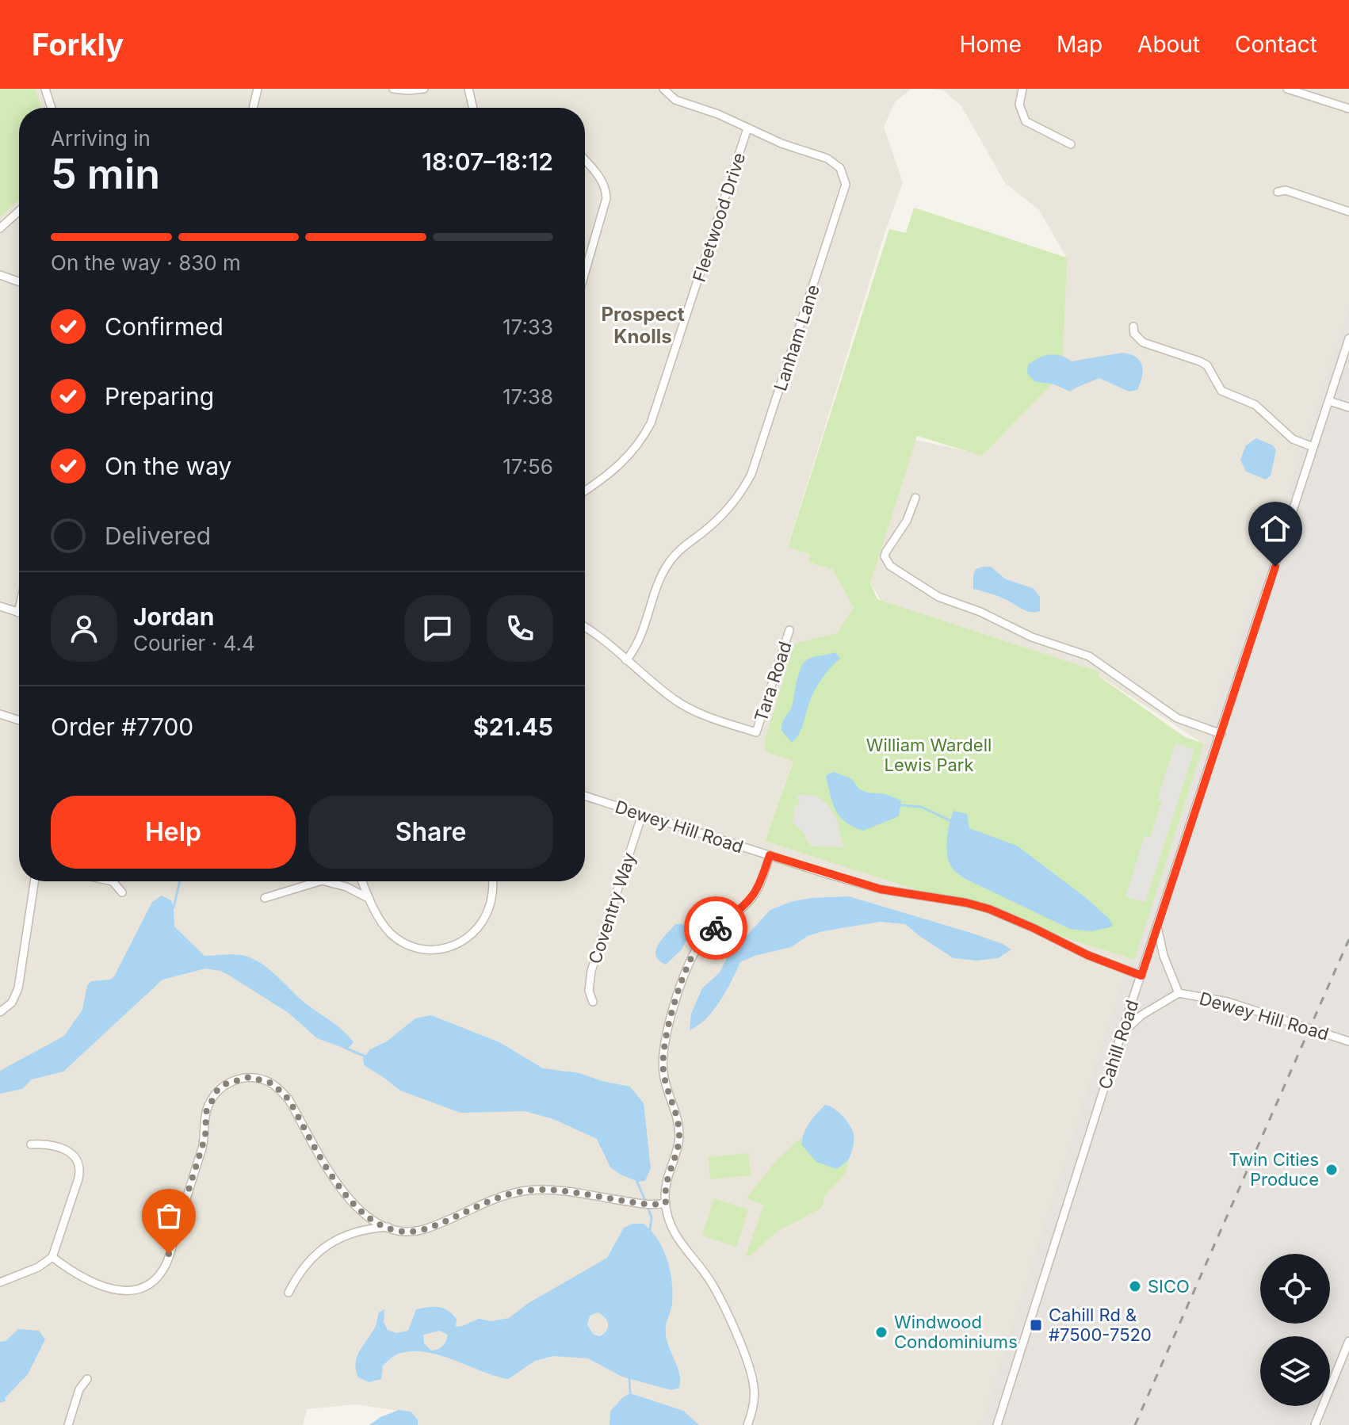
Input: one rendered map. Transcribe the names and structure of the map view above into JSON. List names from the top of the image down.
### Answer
{
  "streets": {
    "street": [
      "Fleetwood Drive",
      "Lanham Lane",
      "Tara Road",
      "Dewey Hill Road",
      "Coventry Way",
      "Cahill Road"
    ]
  },
  "crossings": [
    ["Fleetwood Drive", "Lanham Lane"],
    ["Lanham Lane", "Tara Road"],
    ["Dewey Hill Road", "Coventry Way"],
    ["Dewey Hill Road", "Cahill Road"]
  ],
  "districts": ["Prospect Knolls"],
  "parks": ["William Wardell Lewis Park"],
  "places": {
    "other": ["Twin Cities Produce", "SICO", "Windwood Condominiums"],
    "transit": ["Cahill Rd & #7500-7520"]
  },
  "page": {
    "header": "Forkly",
    "nav": [
      "Home",
      "Map",
      "About",
      "Contact"
    ],
    "heading": ["5 min", "Arriving in", "18:07–18:12"],
    "panel": [
      "Jordan",
      "Courier · 4.4",
      "Order #7700",
      "$21.45"
    ],
    "bar": "On the way · 830 m",
    "list": [
      ["Confirmed", "17:33"],
      ["Preparing", "17:38"],
      ["On the way", "17:56"],
      "Delivered"
    ],
    "buttons": ["Help", "Share"]
  }
}
